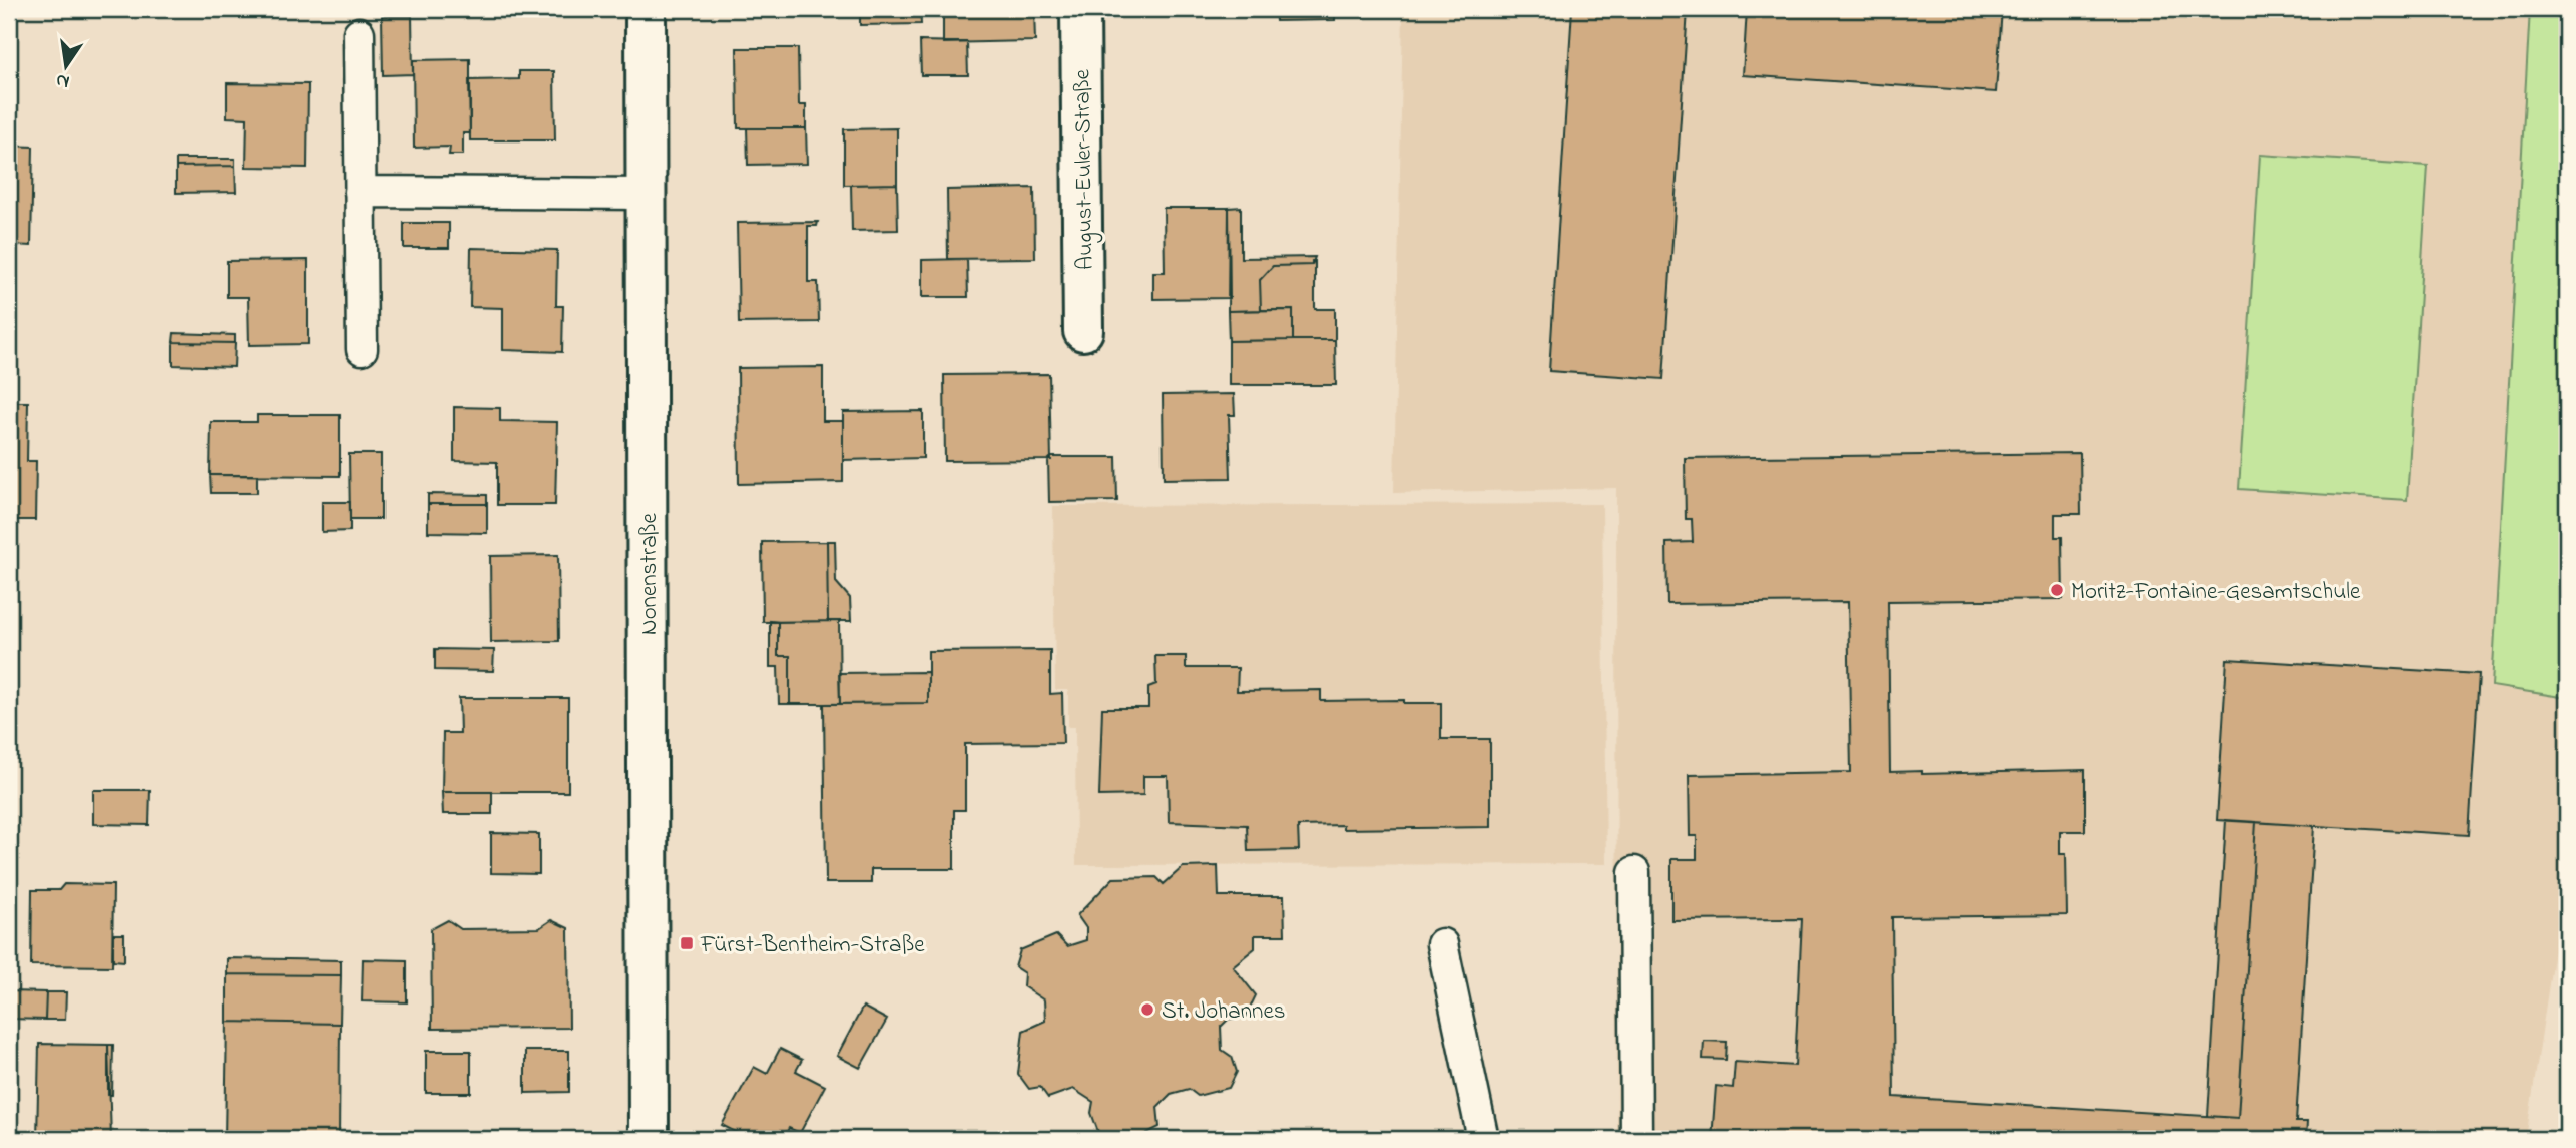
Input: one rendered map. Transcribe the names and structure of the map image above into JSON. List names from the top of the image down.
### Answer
{
  "streets": {
    "street": ["August-Euler-Straße", "Nonenstraße"]
  },
  "places": {
    "other": ["Moritz-Fontaine-Gesamtschule", "St. Johannes"],
    "transit": ["Fürst-Bentheim-Straße"]
  },
  "north": "bottom"
}
